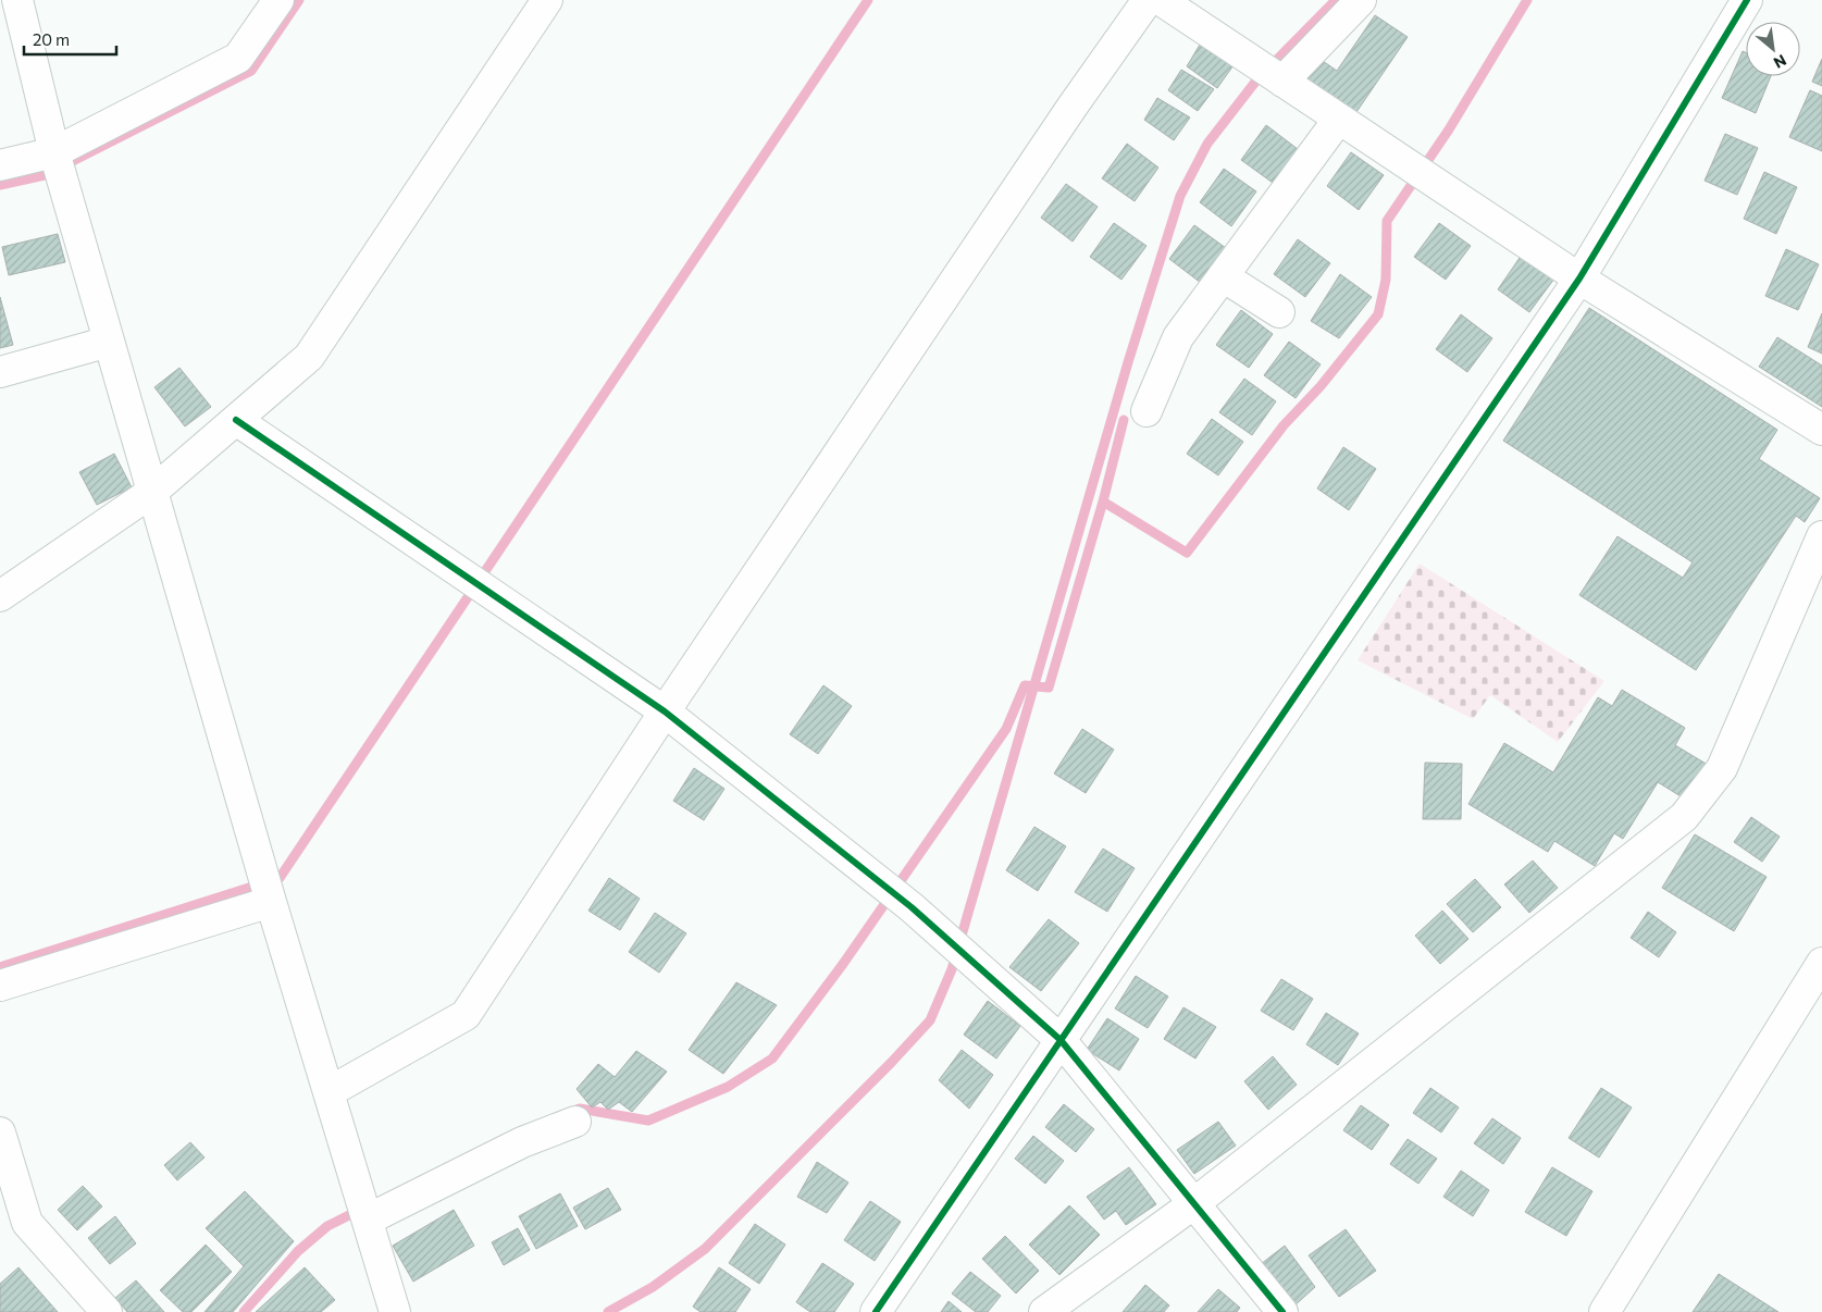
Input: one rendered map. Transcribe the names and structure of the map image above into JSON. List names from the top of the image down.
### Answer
{
  "scale_bar": "20 m",
  "north": "bottom right"
}
